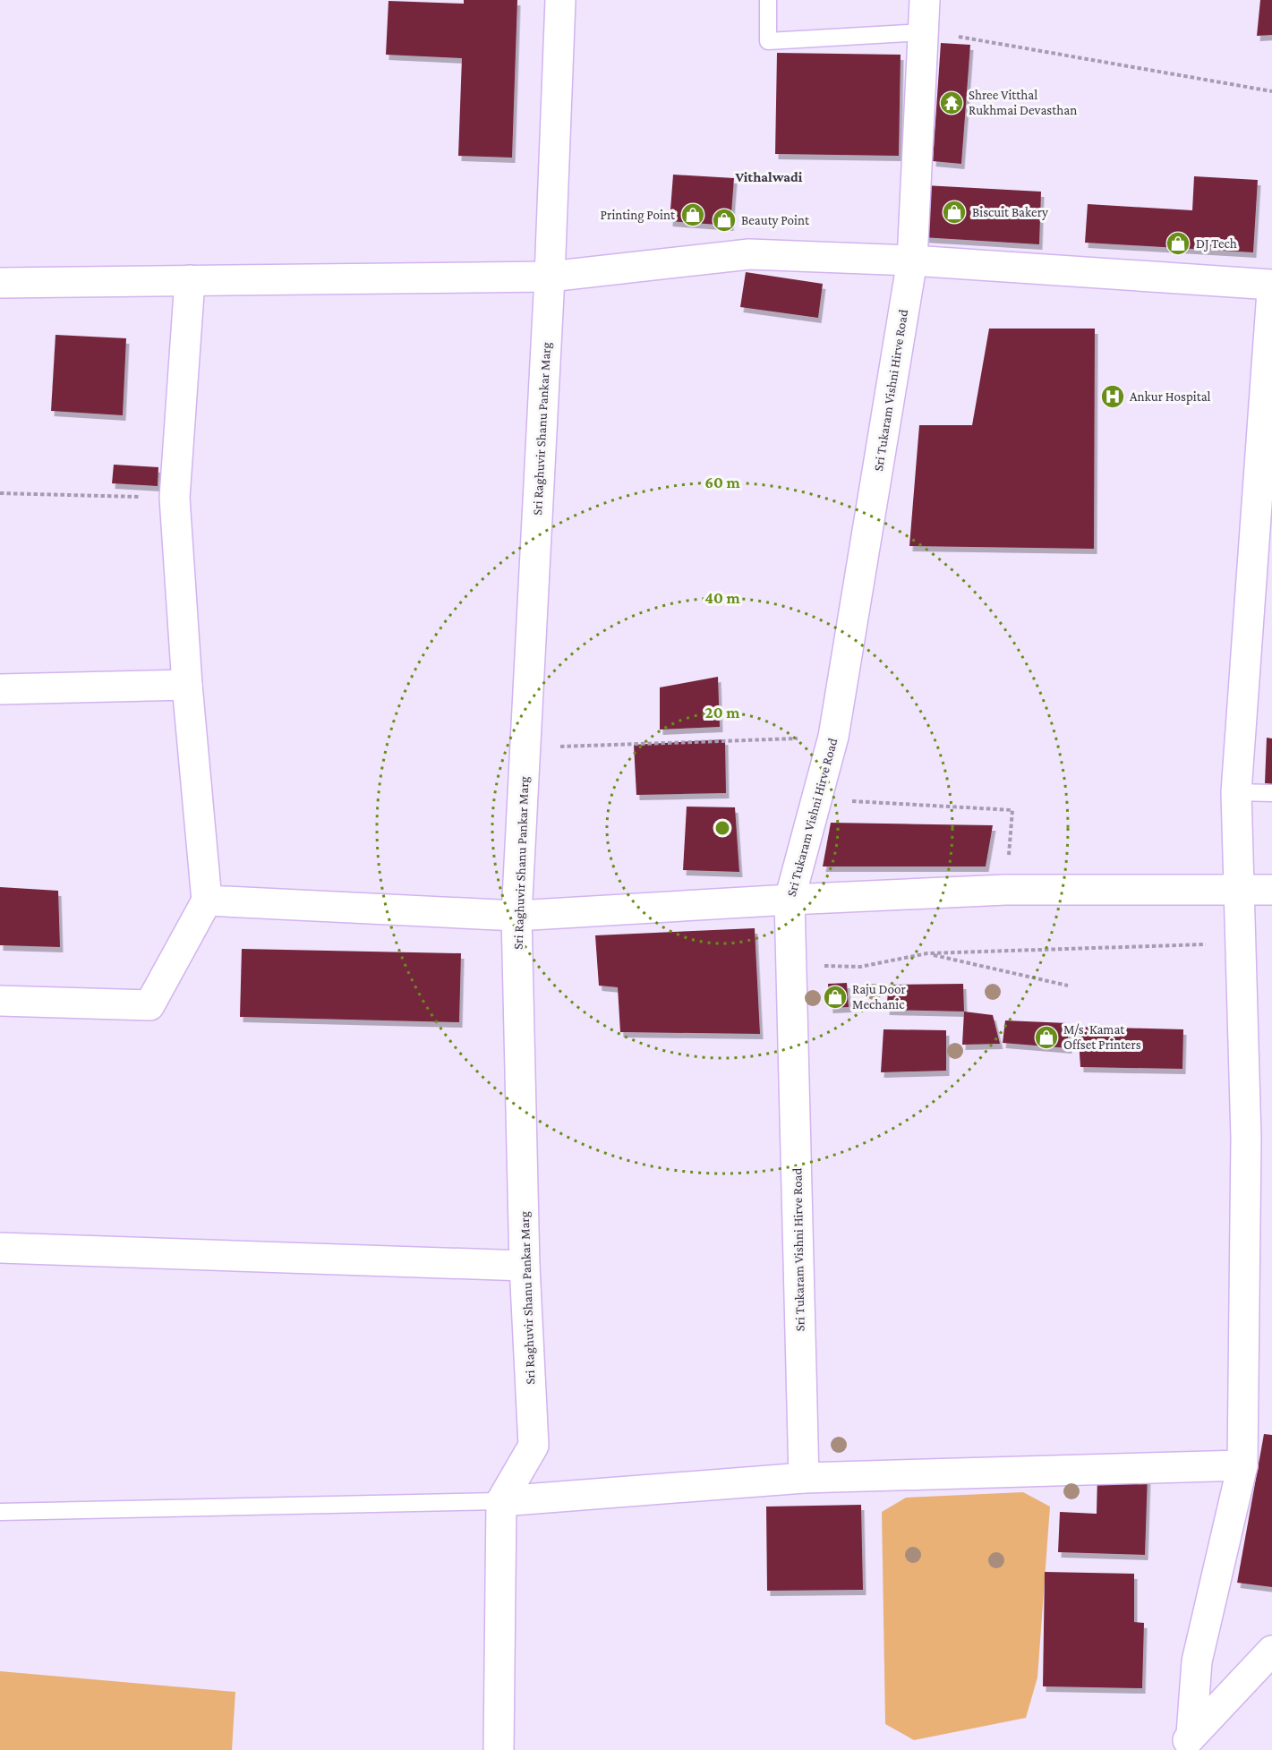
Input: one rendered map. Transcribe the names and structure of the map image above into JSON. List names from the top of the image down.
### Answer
{
  "streets": {
    "street": ["Sri Tukaram Vishni Hirve Road", "Sri Raghuvir Shanu Pankar Marg"]
  },
  "districts": ["Vithalwadi"],
  "places": {
    "temple": ["Shree Vitthal Rukhmai Devasthan"],
    "shop": [
      "Biscuit Bakery",
      "Printing Point",
      "Beauty Point",
      "DJ Tech",
      "Raju Door Mechanic",
      "M/s. Kamat Offset Printers"
    ],
    "hospital": ["Ankur Hospital"]
  },
  "rings": ["60 m", "40 m", "20 m"]
}
